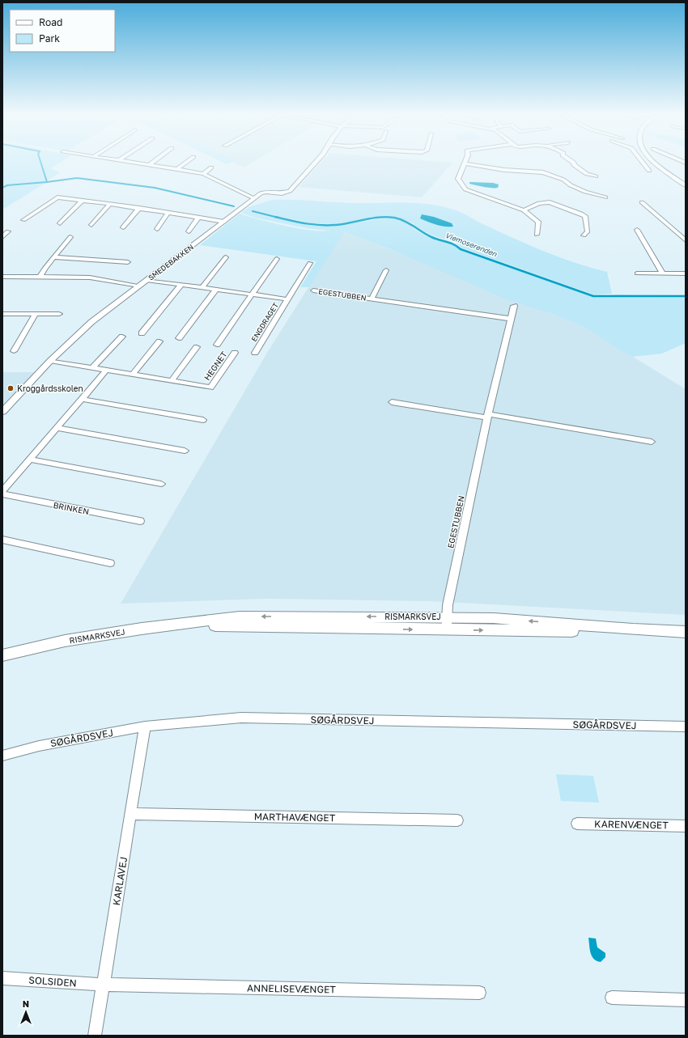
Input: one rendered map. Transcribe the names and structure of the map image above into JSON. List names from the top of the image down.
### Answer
{
  "streets": {
    "main road": ["RISMARKSVEJ"],
    "street": [
      "SMEDEBAKKEN",
      "EGESTUBBEN",
      "ENGDRAGET",
      "HEGNET",
      "BRINKEN",
      "SØGÅRDSVEJ",
      "MARTHAVÆNGET",
      "KARENVÆNGET",
      "KARLAVEJ",
      "SOLSIDEN",
      "ANNELISEVÆNGET"
    ]
  },
  "crossings": [
    ["SMEDEBAKKEN", "ENGDRAGET"],
    ["SMEDEBAKKEN", "HEGNET"],
    ["EGESTUBBEN", "RISMARKSVEJ"],
    ["SØGÅRDSVEJ", "KARLAVEJ"],
    ["MARTHAVÆNGET", "KARLAVEJ"],
    ["KARLAVEJ", "SOLSIDEN"],
    ["KARLAVEJ", "ANNELISEVÆNGET"],
    ["SOLSIDEN", "ANNELISEVÆNGET"]
  ],
  "water": ["Viemoserenden"],
  "places": ["Kroggårdsskolen"],
  "legend": ["Road", "Park"],
  "north": "top"
}
